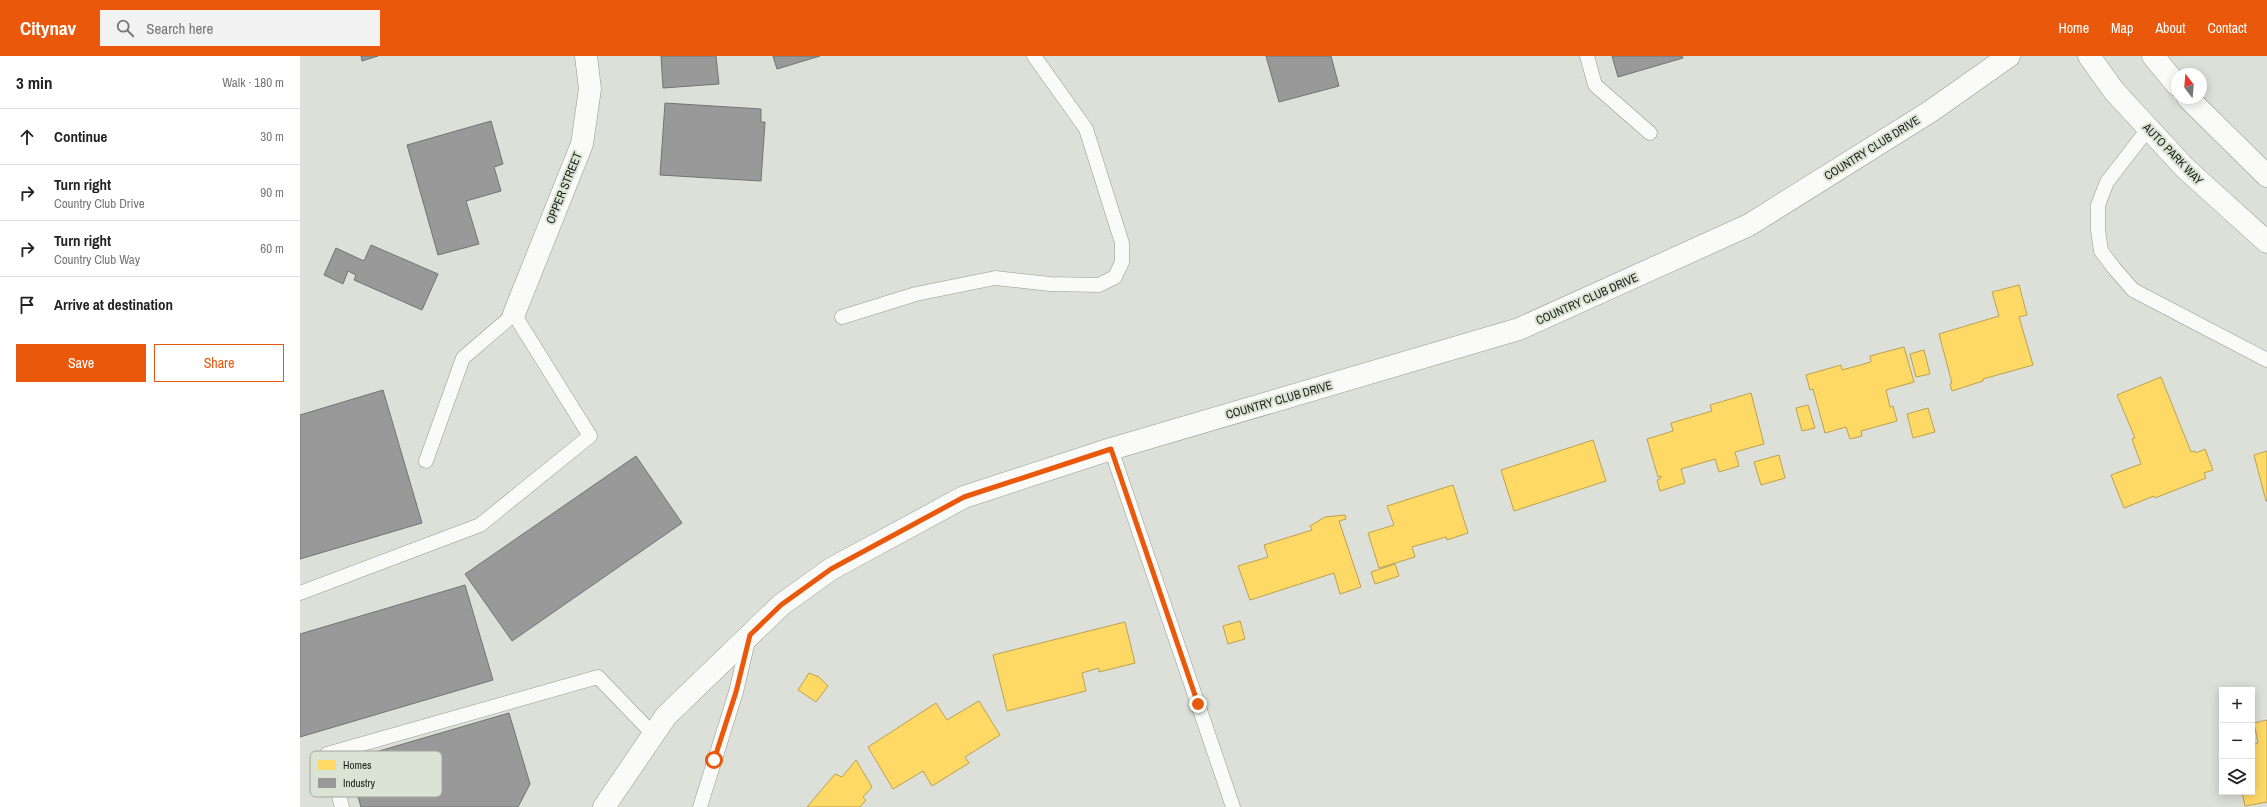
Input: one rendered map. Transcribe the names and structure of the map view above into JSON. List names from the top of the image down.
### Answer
{
  "streets": {
    "street": ["COUNTRY CLUB DRIVE", "AUTO PARK WAY", "OPPER STREET"]
  },
  "legend": ["Homes", "Industry"],
  "north": "top",
  "page": {
    "header": "Citynav",
    "search": "Search here",
    "nav": [
      "Home",
      "Map",
      "About",
      "Contact"
    ],
    "heading": ["3 min", "Walk · 180 m"],
    "list": [
      ["Continue", "30 m"],
      ["Turn right", "Country Club Drive", "90 m"],
      ["Turn right", "Country Club Way", "60 m"],
      "Arrive at destination"
    ],
    "buttons": ["Save", "Share"],
    "map_buttons": ["+", "−"]
  }
}
